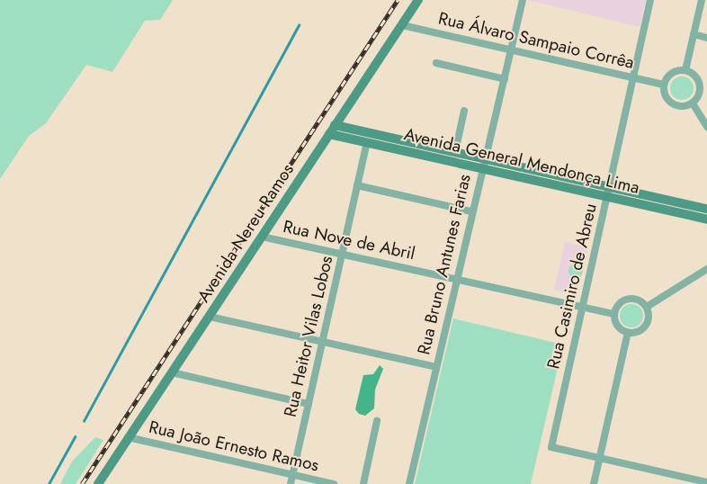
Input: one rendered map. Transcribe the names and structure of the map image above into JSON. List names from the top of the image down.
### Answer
{
  "streets": {
    "street": [
      "Rua Álvaro Sampaio Corrêa",
      "Avenida General Mendonça Lima",
      "Avenida Nereu Ramos",
      "Rua Nove de Abril",
      "Rua Bruno Antunes Farias",
      "Rua Casimiro de Abreu",
      "Rua Heitor Vilas Lobos",
      "Rua João Ernesto Ramos"
    ]
  },
  "crossings": [
    ["Rua Álvaro Sampaio Corrêa", "Avenida Nereu Ramos"],
    ["Rua Álvaro Sampaio Corrêa", "Rua Bruno Antunes Farias"],
    ["Rua Álvaro Sampaio Corrêa", "Rua Casimiro de Abreu"],
    ["Avenida General Mendonça Lima", "Avenida Nereu Ramos"],
    ["Avenida General Mendonça Lima", "Rua Bruno Antunes Farias"],
    ["Avenida General Mendonça Lima", "Rua Casimiro de Abreu"],
    ["Avenida General Mendonça Lima", "Rua Heitor Vilas Lobos"],
    ["Avenida Nereu Ramos", "Rua Nove de Abril"],
    ["Avenida Nereu Ramos", "Rua João Ernesto Ramos"],
    ["Rua Nove de Abril", "Rua Bruno Antunes Farias"],
    ["Rua Nove de Abril", "Rua Casimiro de Abreu"],
    ["Rua Nove de Abril", "Rua Heitor Vilas Lobos"],
    ["Rua Heitor Vilas Lobos", "Rua João Ernesto Ramos"]
  ]
}
